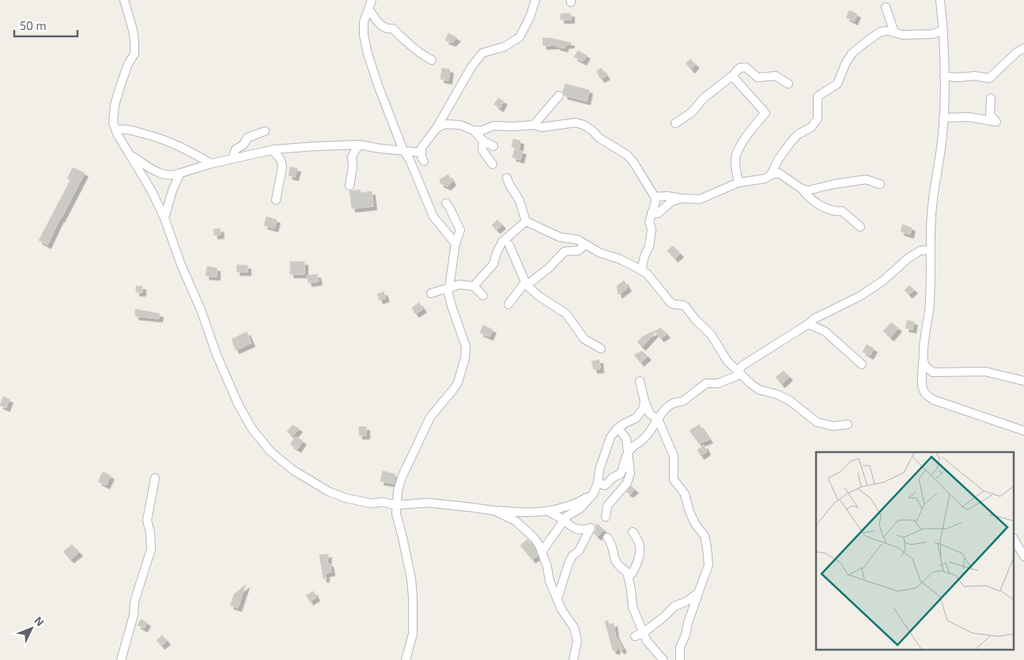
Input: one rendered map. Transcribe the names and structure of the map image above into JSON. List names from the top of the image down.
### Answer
{
  "scale_bar": "50 m",
  "north": "top right"
}
